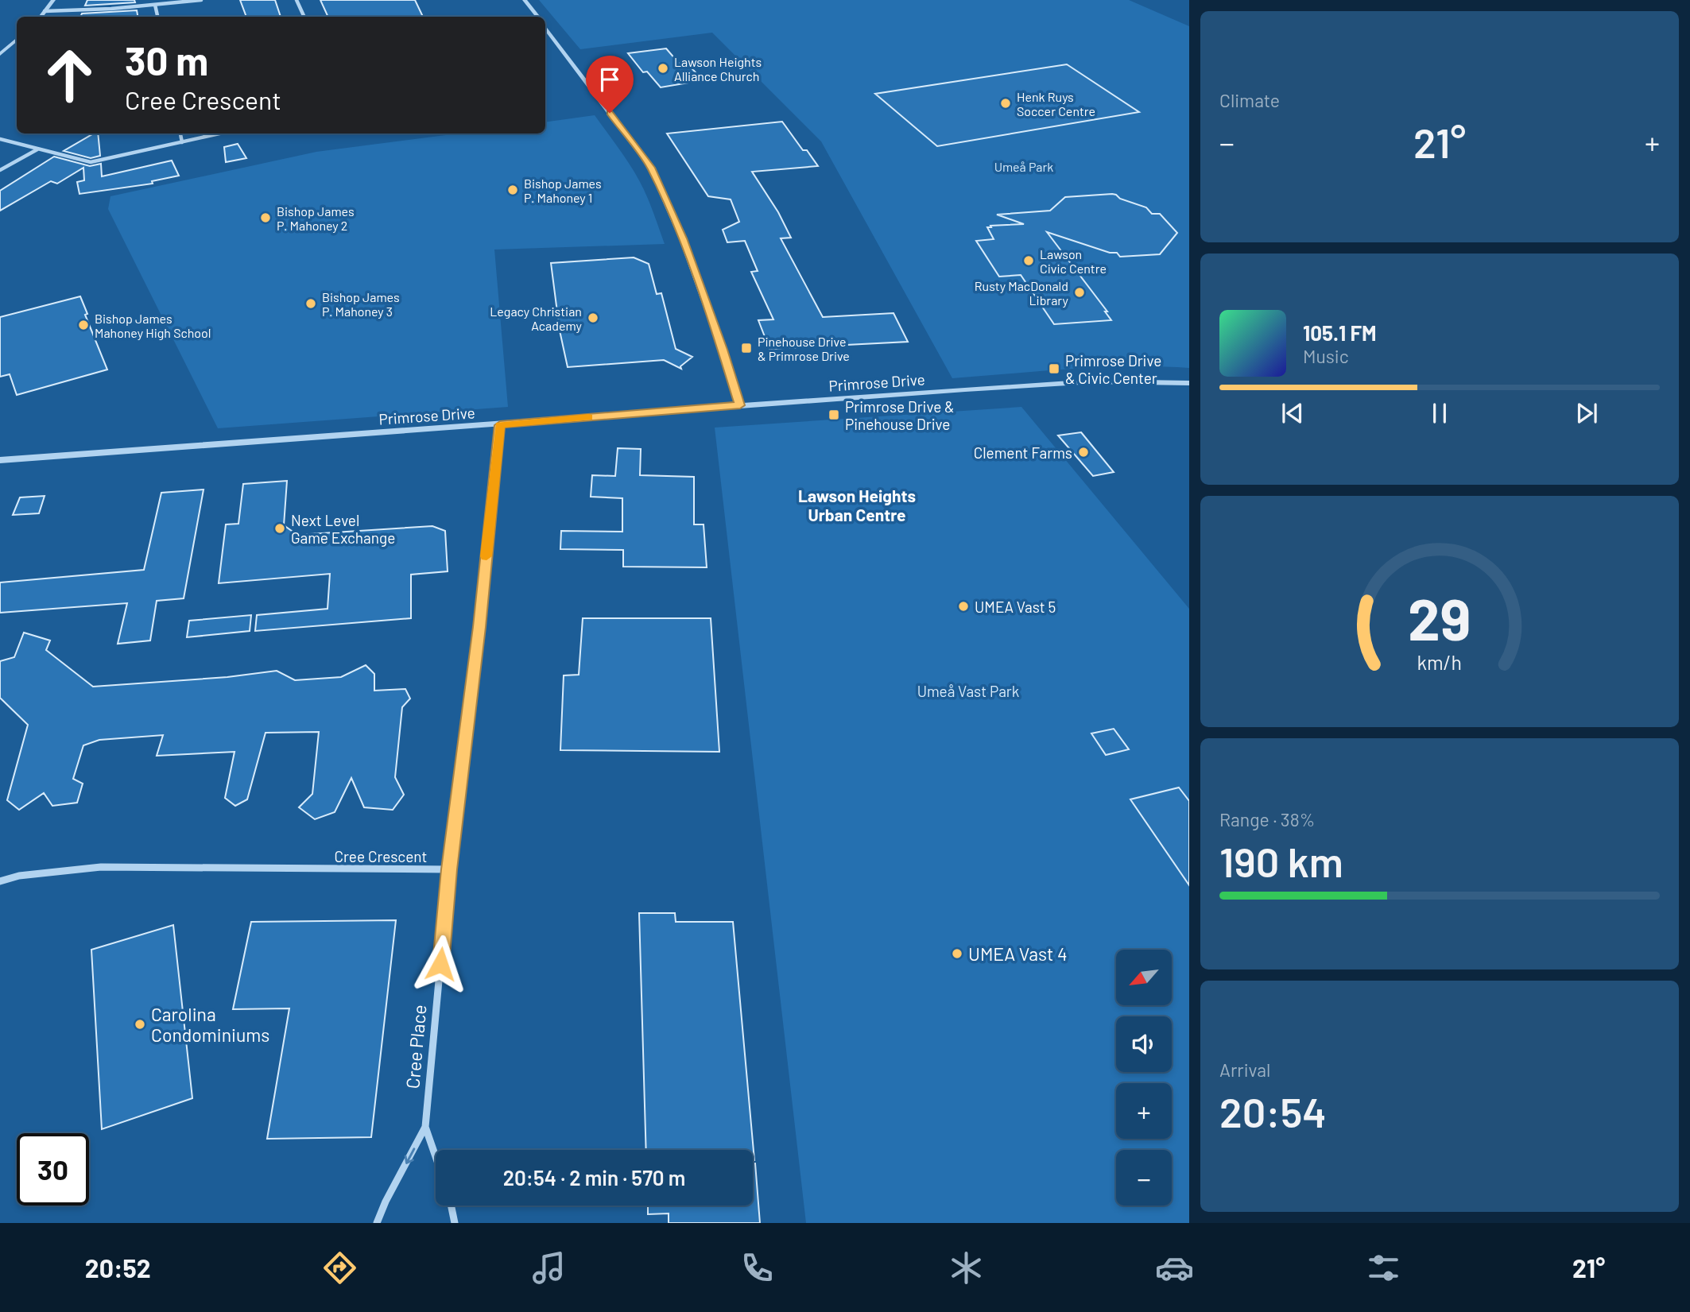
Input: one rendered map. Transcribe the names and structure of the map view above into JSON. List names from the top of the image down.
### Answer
{
  "streets": {
    "street": ["Primrose Drive", "Cree Crescent", "Cree Place"]
  },
  "crossings": [
    ["Primrose Drive", "Cree Crescent"],
    ["Cree Crescent", "Cree Place"]
  ],
  "districts": ["Lawson Heights Urban Centre"],
  "parks": ["Umeå Park", "Umeå Vast Park"],
  "places": {
    "other": [
      "Lawson Heights Alliance Church",
      "Henk Ruys Soccer Centre",
      "Bishop James P. Mahoney 1",
      "Bishop James P. Mahoney 2",
      "Lawson Civic Centre",
      "Rusty MacDonald Library",
      "Bishop James P. Mahoney 3",
      "Legacy Christian Academy",
      "Bishop James Mahoney High School",
      "Clement Farms",
      "Next Level Game Exchange",
      "UMEA Vast 5",
      "UMEA Vast 4",
      "Carolina Condominiums"
    ],
    "transit": ["Pinehouse Drive & Primrose Drive", "Primrose Drive & Civic Center", "Primrose Drive & Pinehouse Drive"]
  },
  "north": "bottom left",
  "page": {
    "tile": [
      "Climate",
      ["Range · 38%", "190 km"],
      ["Arrival", "20:54"]
    ],
    "turn": ["30 m", "Cree Crescent"],
    "heat": ["−", "21°", "+"],
    "song": ["105.1 FM", "Music"],
    "map_buttons": ["+", "−"],
    "limit": "30",
    "trip": "20:54 · 2 min · 570 m",
    "tabs": ["20:52", "21°"],
    "gauge": ["29", "km/h"]
  }
}
